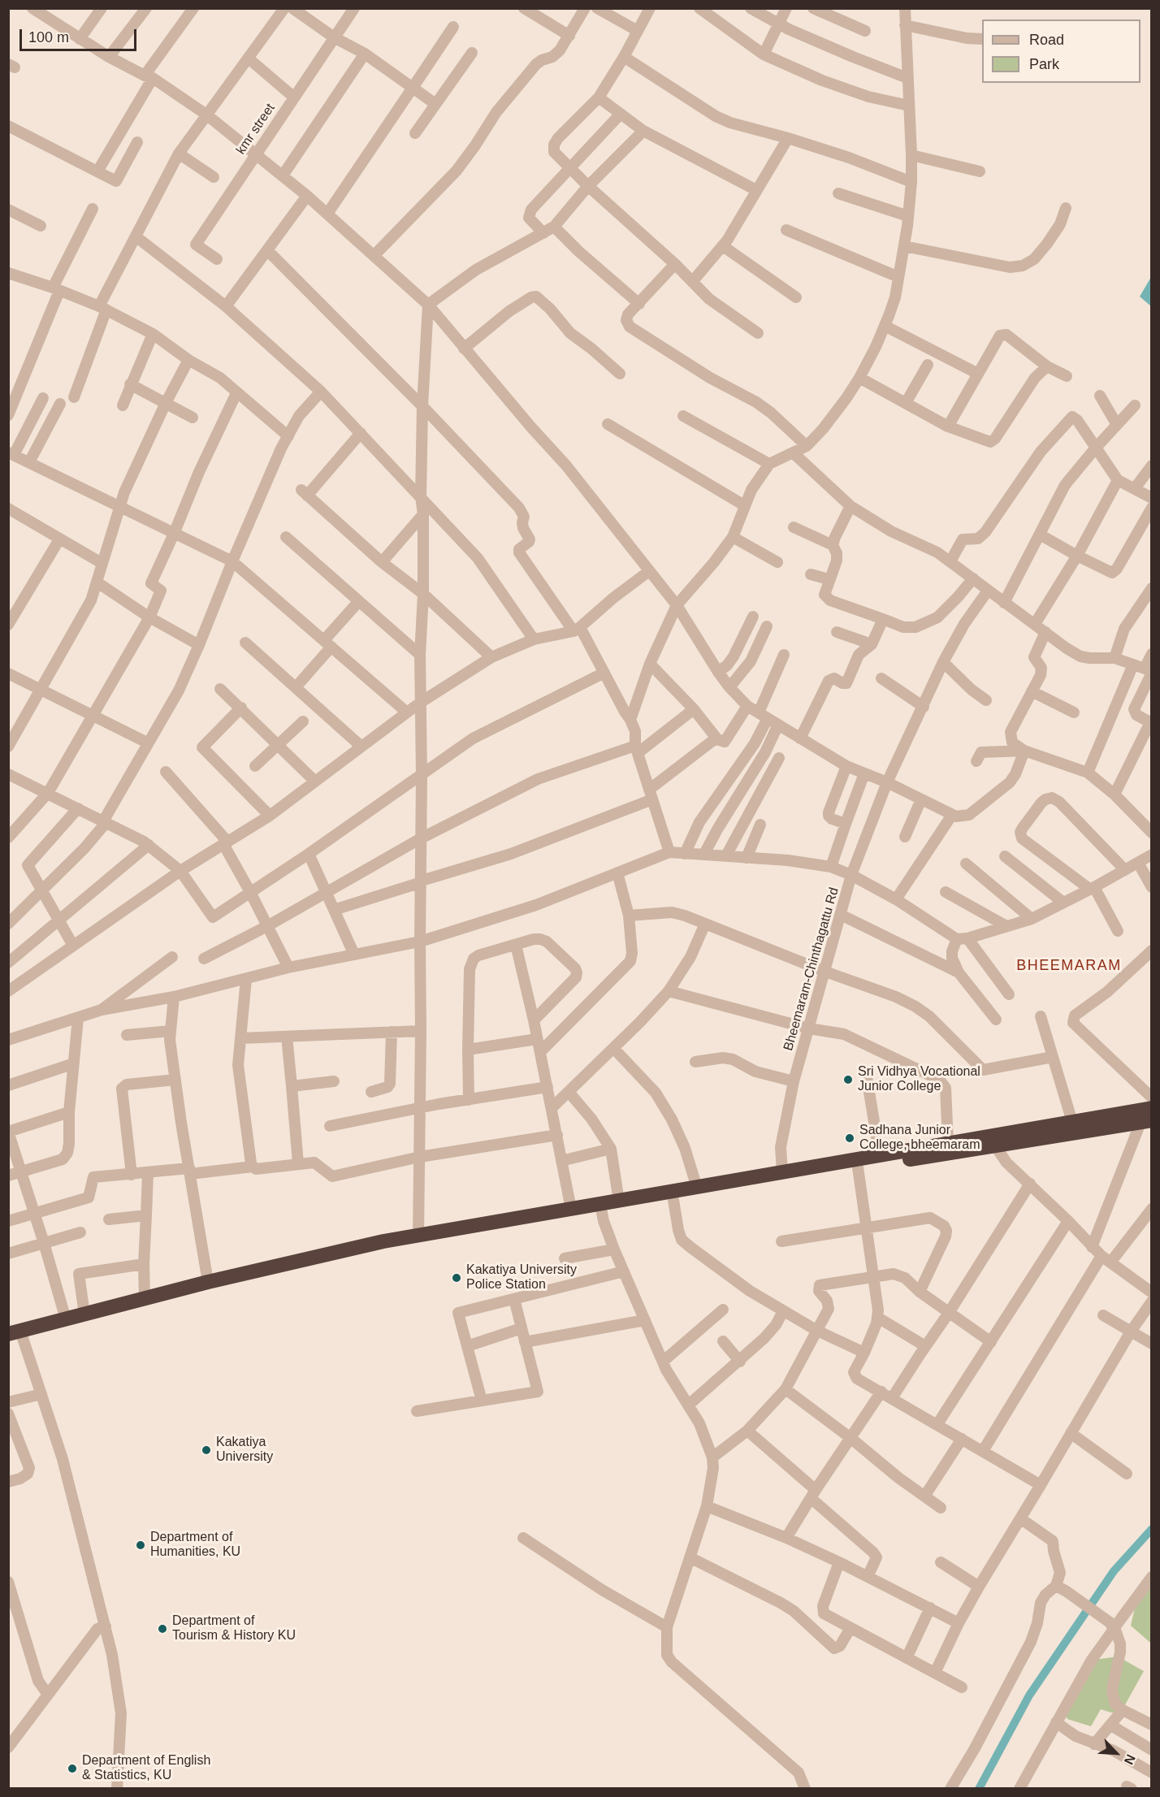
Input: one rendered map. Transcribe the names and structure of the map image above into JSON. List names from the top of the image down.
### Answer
{
  "streets": {
    "street": ["kmr street", "Bheemaram-Chinthagattu Rd"]
  },
  "districts": ["BHEEMARAM"],
  "places": [
    "Sri Vidhya Vocational Junior College",
    "Sadhana Junior College, bheemaram",
    "Kakatiya University Police Station",
    "Kakatiya University",
    "Department of Humanities, KU",
    "Department of Tourism & History KU",
    "Department of English & Statistics, KU"
  ],
  "legend": ["Road", "Park"],
  "scale_bar": "100 m",
  "north": "bottom right"
}
